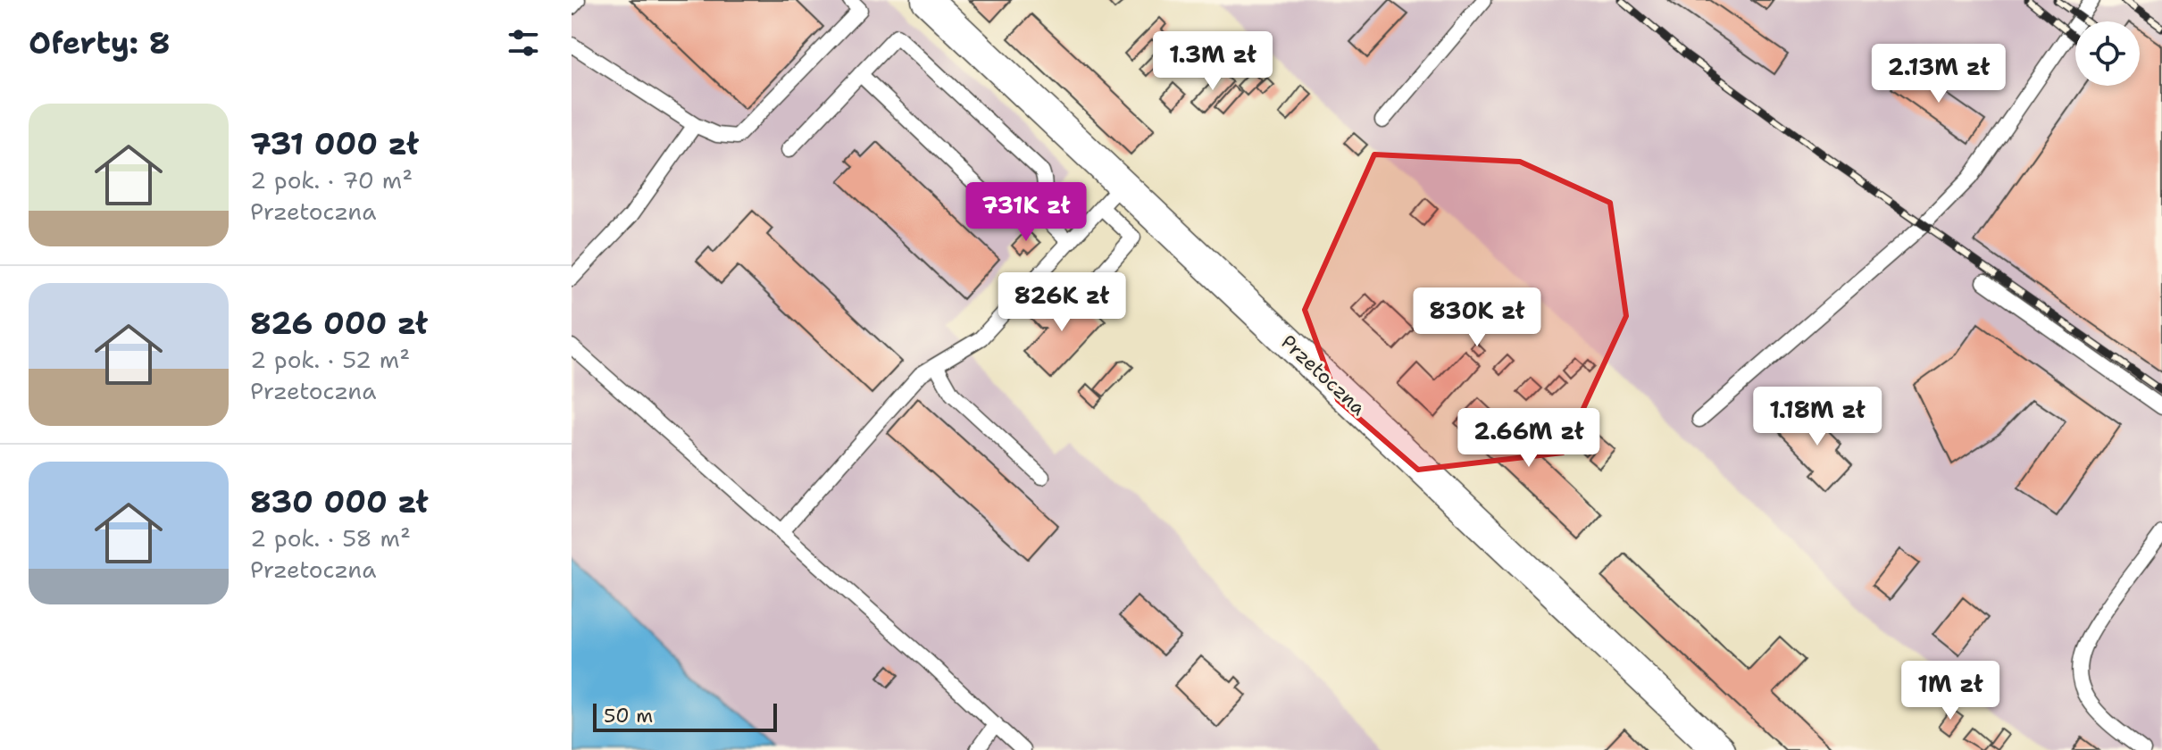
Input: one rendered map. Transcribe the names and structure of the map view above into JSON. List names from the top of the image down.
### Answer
{
  "streets": {
    "street": ["Przetoczna"]
  },
  "scale_bar": "50 m",
  "page": {
    "heading": "Oferty: 8",
    "price": [
      "1.3M zł",
      "2.13M zł",
      "731K zł",
      "826K zł",
      "830K zł",
      "1.18M zł",
      "2.66M zł",
      "1M zł"
    ],
    "list": [
      {
        "name": "731 000 zł",
        "note": "2 pok. · 70 m² · Przetoczna"
      },
      {
        "name": "826 000 zł",
        "note": "2 pok. · 52 m² · Przetoczna"
      },
      {
        "name": "830 000 zł",
        "note": "2 pok. · 58 m² · Przetoczna"
      }
    ],
    "scale": "50 m"
  }
}
